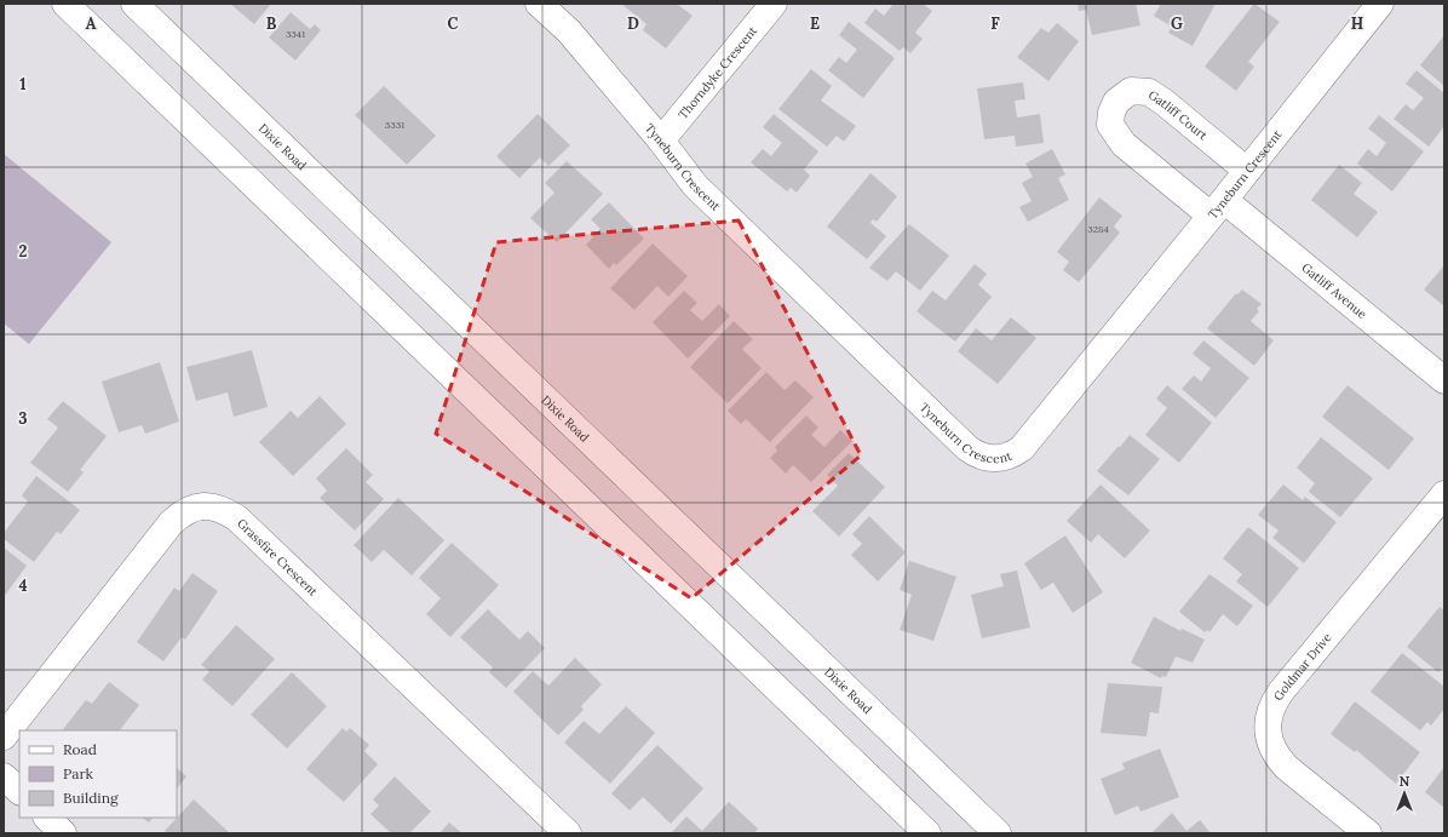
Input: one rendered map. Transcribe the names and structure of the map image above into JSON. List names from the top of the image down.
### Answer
{
  "streets": {
    "street": [
      "Thorndyke Crescent",
      "Gatliff Court",
      "Dixie Road",
      "Tyneburn Crescent",
      "Gatliff Avenue",
      "Grassfire Crescent",
      "Goldmar Drive"
    ]
  },
  "crossings": [
    ["Thorndyke Crescent", "Tyneburn Crescent"],
    ["Gatliff Court", "Tyneburn Crescent"],
    ["Gatliff Court", "Gatliff Avenue"],
    ["Tyneburn Crescent", "Gatliff Avenue"]
  ],
  "house_numbers": ["3341", "3331", "3284"],
  "legend": ["Road", "Park", "Building"],
  "north": "top",
  "grid": {
    "columns": [
      "A",
      "B",
      "C",
      "D",
      "E",
      "F",
      "G",
      "H"
    ],
    "rows": [
      "1",
      "2",
      "3",
      "4"
    ]
  }
}
